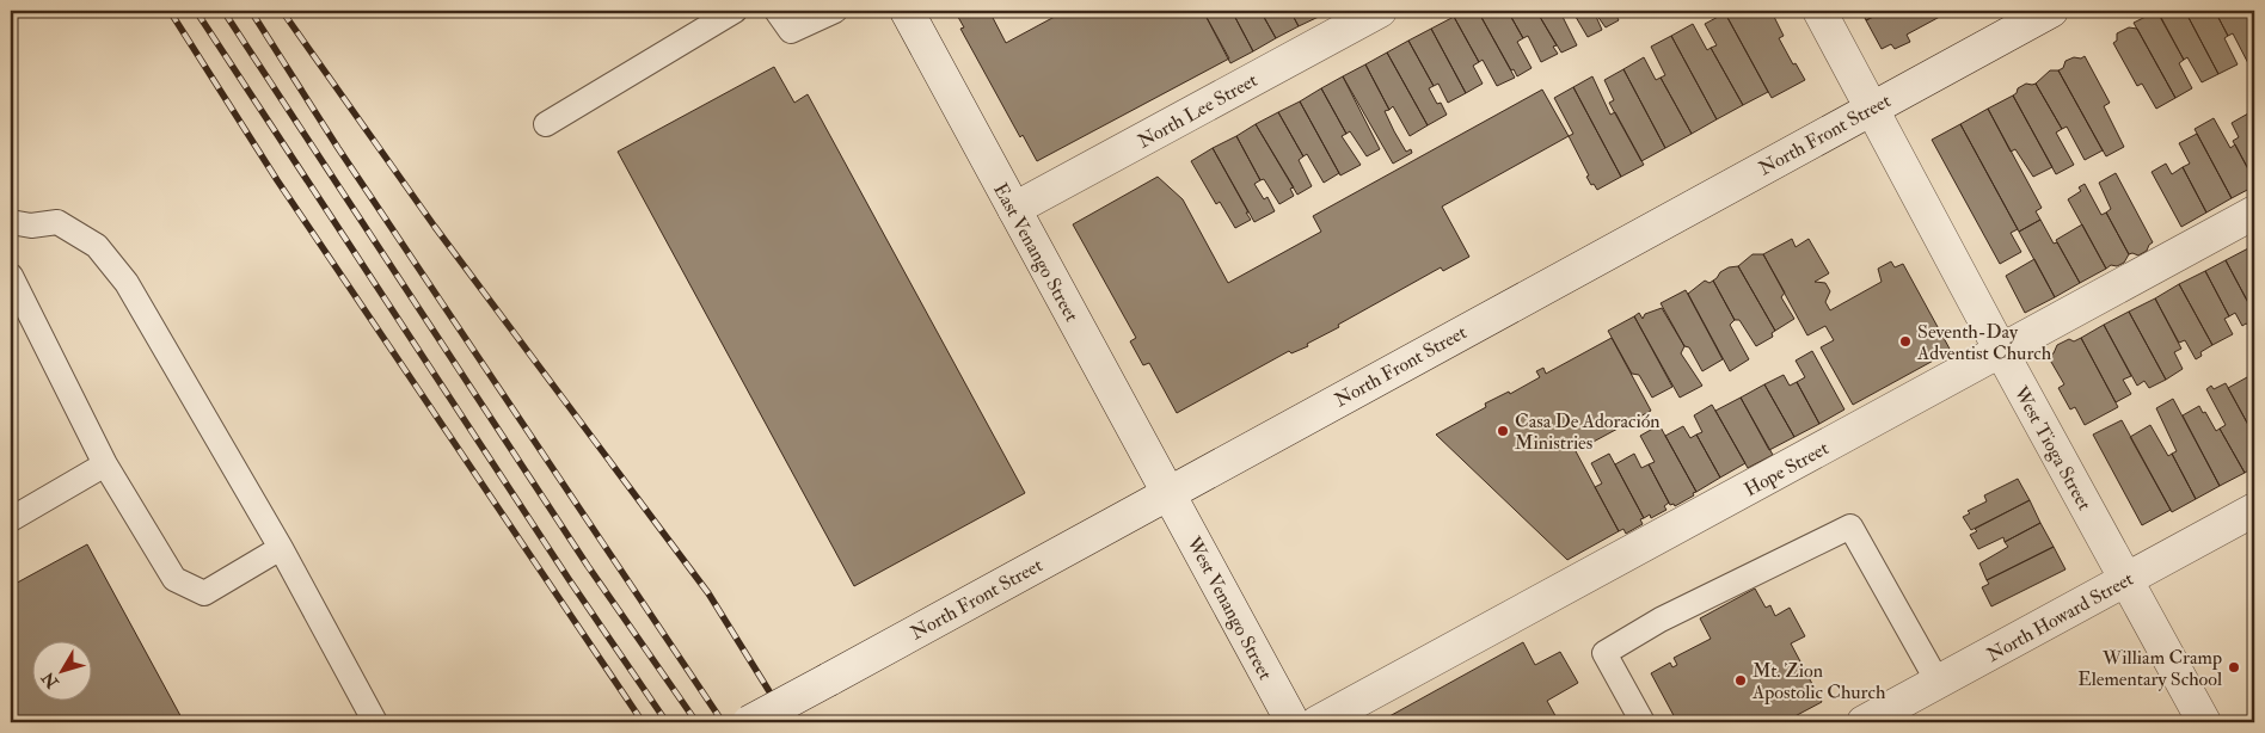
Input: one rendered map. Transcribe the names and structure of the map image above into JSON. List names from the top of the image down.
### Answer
{
  "streets": {
    "street": [
      "North Lee Street",
      "North Front Street",
      "East Venango Street",
      "West Tioga Street",
      "Hope Street",
      "West Venango Street",
      "North Howard Street"
    ]
  },
  "crossings": [
    ["North Lee Street", "East Venango Street"],
    ["North Front Street", "East Venango Street"],
    ["North Front Street", "West Tioga Street"],
    ["North Front Street", "West Venango Street"],
    ["East Venango Street", "West Venango Street"],
    ["West Tioga Street", "Hope Street"],
    ["West Tioga Street", "North Howard Street"]
  ],
  "places": [
    "Seventh-Day Adventist Church",
    "Casa De Adoración Ministries",
    "William Cramp Elementary School",
    "Mt. Zion Apostolic Church"
  ],
  "north": "bottom left"
}
